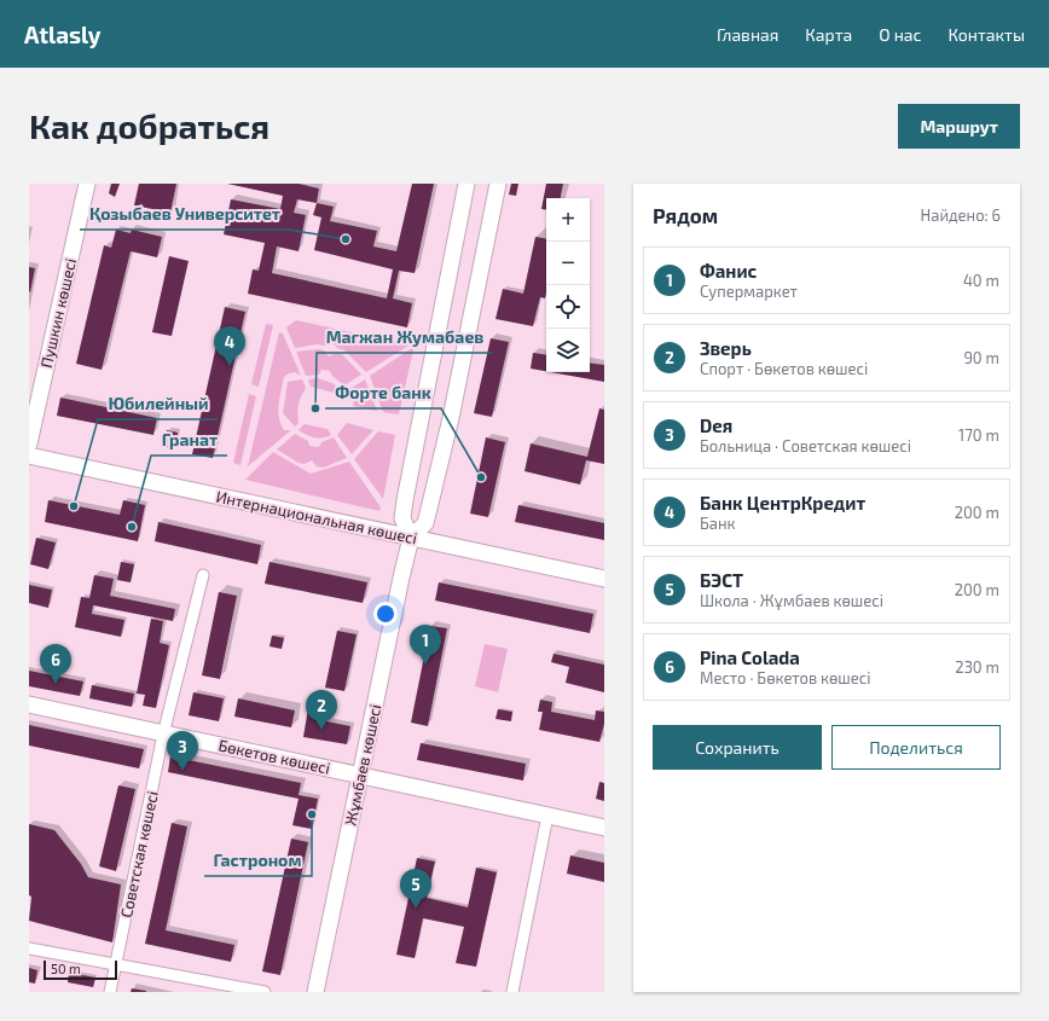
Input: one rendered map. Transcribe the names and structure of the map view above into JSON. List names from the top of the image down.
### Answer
{
  "streets": {
    "main road": [
      "Пушкин көшесі",
      "Интернациональная көшесі",
      "Бөкетов көшесі",
      "Жұмбаев көшесі"
    ],
    "street": ["Советская көшесі"]
  },
  "crossings": [
    ["Интернациональная көшесі", "Жұмбаев көшесі"],
    ["Бөкетов көшесі", "Жұмбаев көшесі"],
    ["Бөкетов көшесі", "Советская көшесі"]
  ],
  "places": [
    "Қозыбаев Университет",
    "Магжан Жумабаев",
    "Форте банк",
    "Юбилейный",
    "Гранат",
    "Гастроном"
  ],
  "scale_bar": "50 m",
  "page": {
    "header": "Atlasly",
    "nav": [
      "Главная",
      "Карта",
      "О нас",
      "Контакты"
    ],
    "buttons": [
      "Маршрут",
      ["Сохранить", "Поделиться"]
    ],
    "title": "Как добраться",
    "heading": ["Рядом", "Найдено: 6"],
    "map_buttons": ["+", "−"],
    "list": [
      {
        "mark": "1",
        "name": "Фанис",
        "note": "Супермаркет",
        "value": "40 m"
      },
      {
        "mark": "2",
        "name": "Зверь",
        "note": "Спорт · Бөкетов көшесі",
        "value": "90 m"
      },
      {
        "mark": "3",
        "name": "Deя",
        "note": "Больница · Советская көшесі",
        "value": "170 m"
      },
      {
        "mark": "4",
        "name": "Банк ЦентрКредит",
        "note": "Банк",
        "value": "200 m"
      },
      {
        "mark": "5",
        "name": "БЭСТ",
        "note": "Школа · Жұмбаев көшесі",
        "value": "200 m"
      },
      {
        "mark": "6",
        "name": "Pina Colada",
        "note": "Место · Бөкетов көшесі",
        "value": "230 m"
      }
    ],
    "pins": [
      "4",
      "1",
      "6",
      "2",
      "3",
      "5"
    ],
    "scale": "50 m"
  }
}
